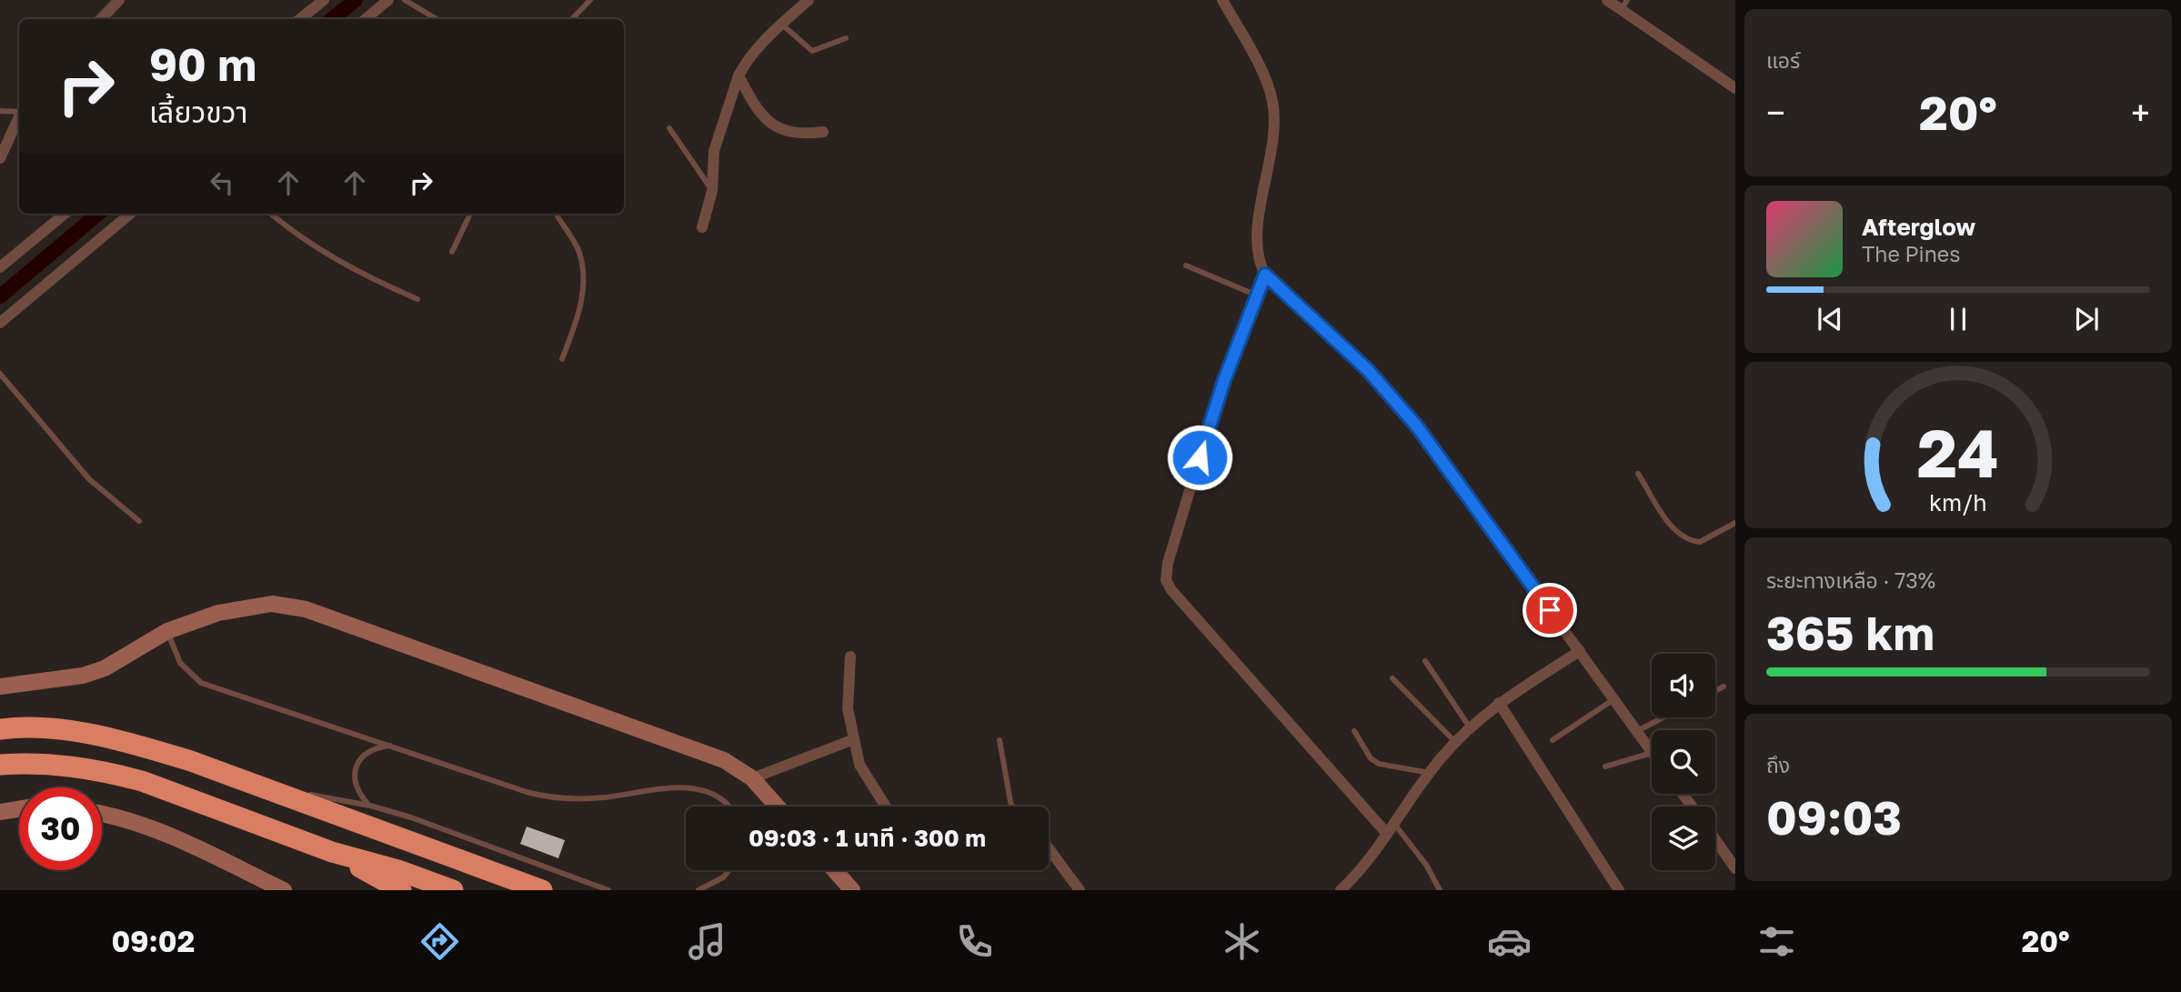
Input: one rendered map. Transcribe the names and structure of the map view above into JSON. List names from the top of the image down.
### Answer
{
  "page": {
    "tile": [
      "แอร์",
      ["ระยะทางเหลือ · 73%", "365 km"],
      ["ถึง", "09:03"]
    ],
    "turn": ["90 m", "เลี้ยวขวา"],
    "heat": ["−", "20°", "+"],
    "song": ["Afterglow", "The Pines"],
    "limit": "30",
    "trip": "09:03 · 1 นาที · 300 m",
    "tabs": ["09:02", "20°"],
    "gauge": ["24", "km/h"]
  }
}
